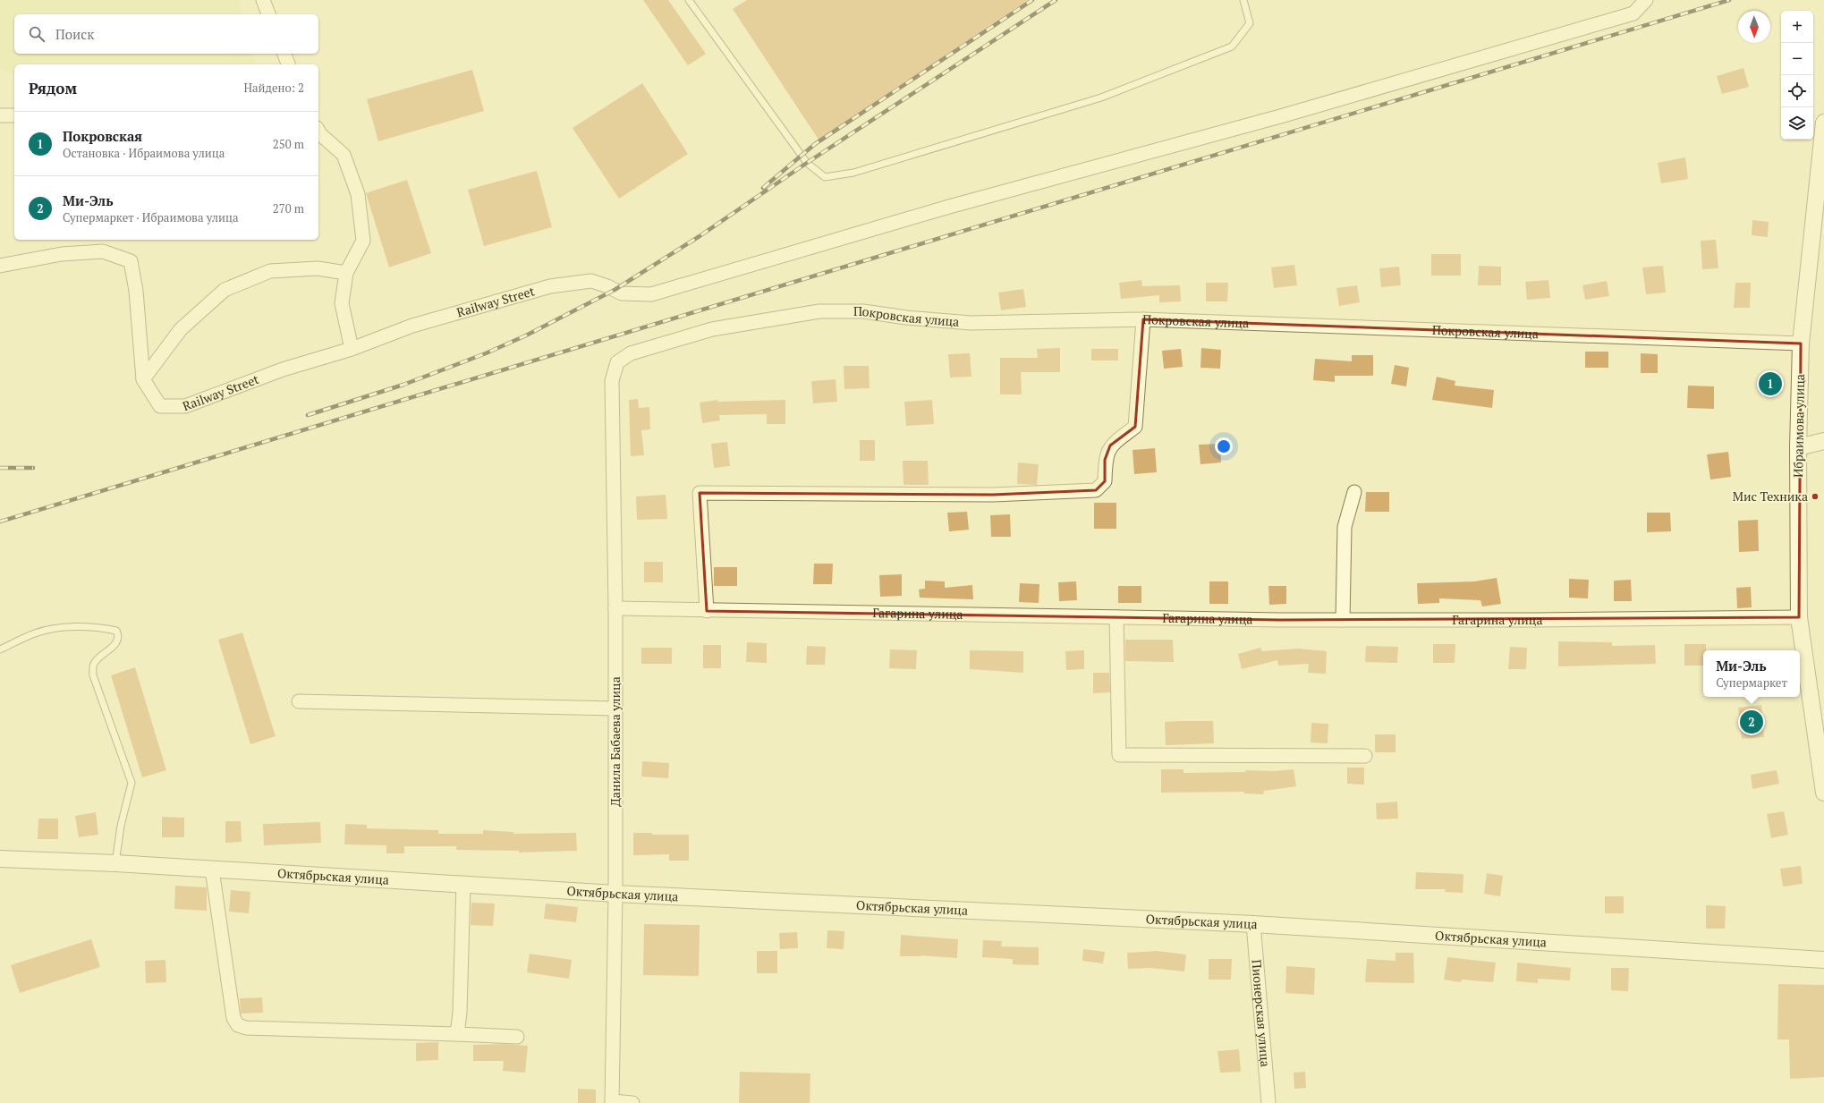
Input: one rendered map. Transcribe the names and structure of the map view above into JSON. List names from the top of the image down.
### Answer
{
  "streets": {
    "street": [
      "Railway Street",
      "Покровская улица",
      "Ибраимова улица",
      "Гагарина улица",
      "Данила Бабаева улица",
      "Октябрьская улица",
      "Пионерская улица"
    ]
  },
  "crossings": [
    ["Покровская улица", "Ибраимова улица"],
    ["Покровская улица", "Данила Бабаева улица"],
    ["Ибраимова улица", "Гагарина улица"],
    ["Гагарина улица", "Данила Бабаева улица"],
    ["Данила Бабаева улица", "Октябрьская улица"],
    ["Октябрьская улица", "Пионерская улица"]
  ],
  "places": ["Мис Техника"],
  "north": "bottom",
  "page": {
    "map_buttons": ["+", "−"],
    "search": "Поиск",
    "heading": ["Рядом", "Найдено: 2"],
    "list": [
      {
        "mark": "1",
        "name": "Покровская",
        "note": "Остановка · Ибраимова улица",
        "value": "250 m"
      },
      {
        "mark": "2",
        "name": "Ми-Эль",
        "note": "Супермаркет · Ибраимова улица",
        "value": "270 m"
      }
    ],
    "pins": ["1", "2"],
    "popup": ["Ми-Эль", "Супермаркет"]
  }
}
